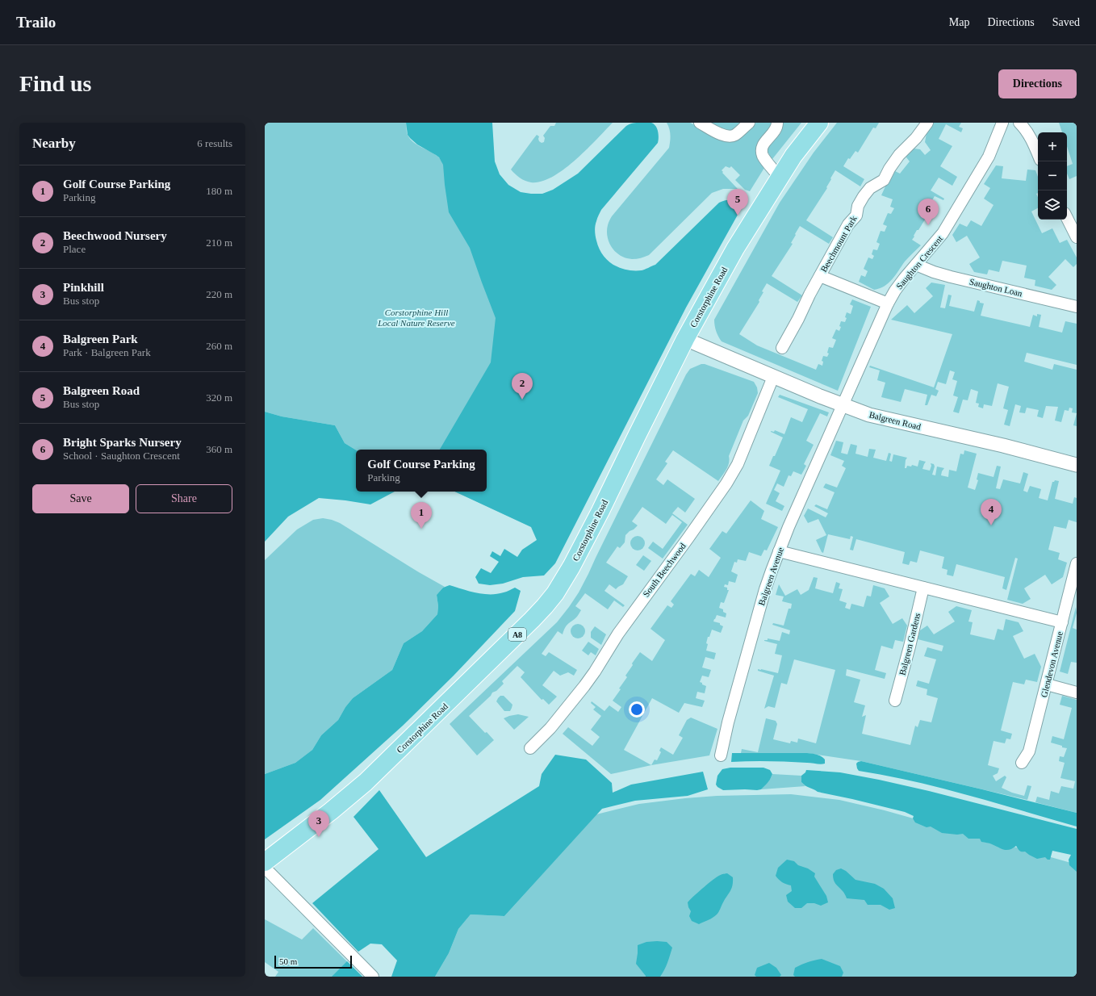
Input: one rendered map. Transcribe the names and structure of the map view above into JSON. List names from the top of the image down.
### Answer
{
  "streets": {
    "main road": ["Corstorphine Road", "A8"],
    "street": [
      "Beechmount Park",
      "Saughton Crescent",
      "Saughton Loan",
      "Balgreen Road",
      "South Beechwood",
      "Balgreen Avenue",
      "Balgreen Gardens",
      "Glendevon Avenue"
    ]
  },
  "crossings": [
    ["Beechmount Park", "Saughton Crescent"],
    ["Saughton Crescent", "Saughton Loan"],
    ["Saughton Crescent", "Balgreen Road"],
    ["Saughton Crescent", "Balgreen Avenue"],
    ["Corstorphine Road", "Balgreen Road"],
    ["Balgreen Road", "South Beechwood"],
    ["Balgreen Road", "Balgreen Avenue"]
  ],
  "parks": ["Corstorphine Hill Local Nature Reserve"],
  "scale_bar": "50 m",
  "page": {
    "header": "Trailo",
    "nav": ["Map", "Directions", "Saved"],
    "buttons": [
      "Directions",
      ["Save", "Share"]
    ],
    "title": "Find us",
    "heading": ["Nearby", "6 results"],
    "map_buttons": ["+", "−"],
    "list": [
      {
        "mark": "1",
        "name": "Golf Course Parking",
        "note": "Parking",
        "value": "180 m"
      },
      {
        "mark": "2",
        "name": "Beechwood Nursery",
        "note": "Place",
        "value": "210 m"
      },
      {
        "mark": "3",
        "name": "Pinkhill",
        "note": "Bus stop",
        "value": "220 m"
      },
      {
        "mark": "4",
        "name": "Balgreen Park",
        "note": "Park · Balgreen Park",
        "value": "260 m"
      },
      {
        "mark": "5",
        "name": "Balgreen Road",
        "note": "Bus stop",
        "value": "320 m"
      },
      {
        "mark": "6",
        "name": "Bright Sparks Nursery",
        "note": "School · Saughton Crescent",
        "value": "360 m"
      }
    ],
    "pins": [
      "5",
      "6",
      "2",
      "4",
      "1",
      "3"
    ],
    "popup": ["Golf Course Parking", "Parking"],
    "scale": "50 m"
  }
}
